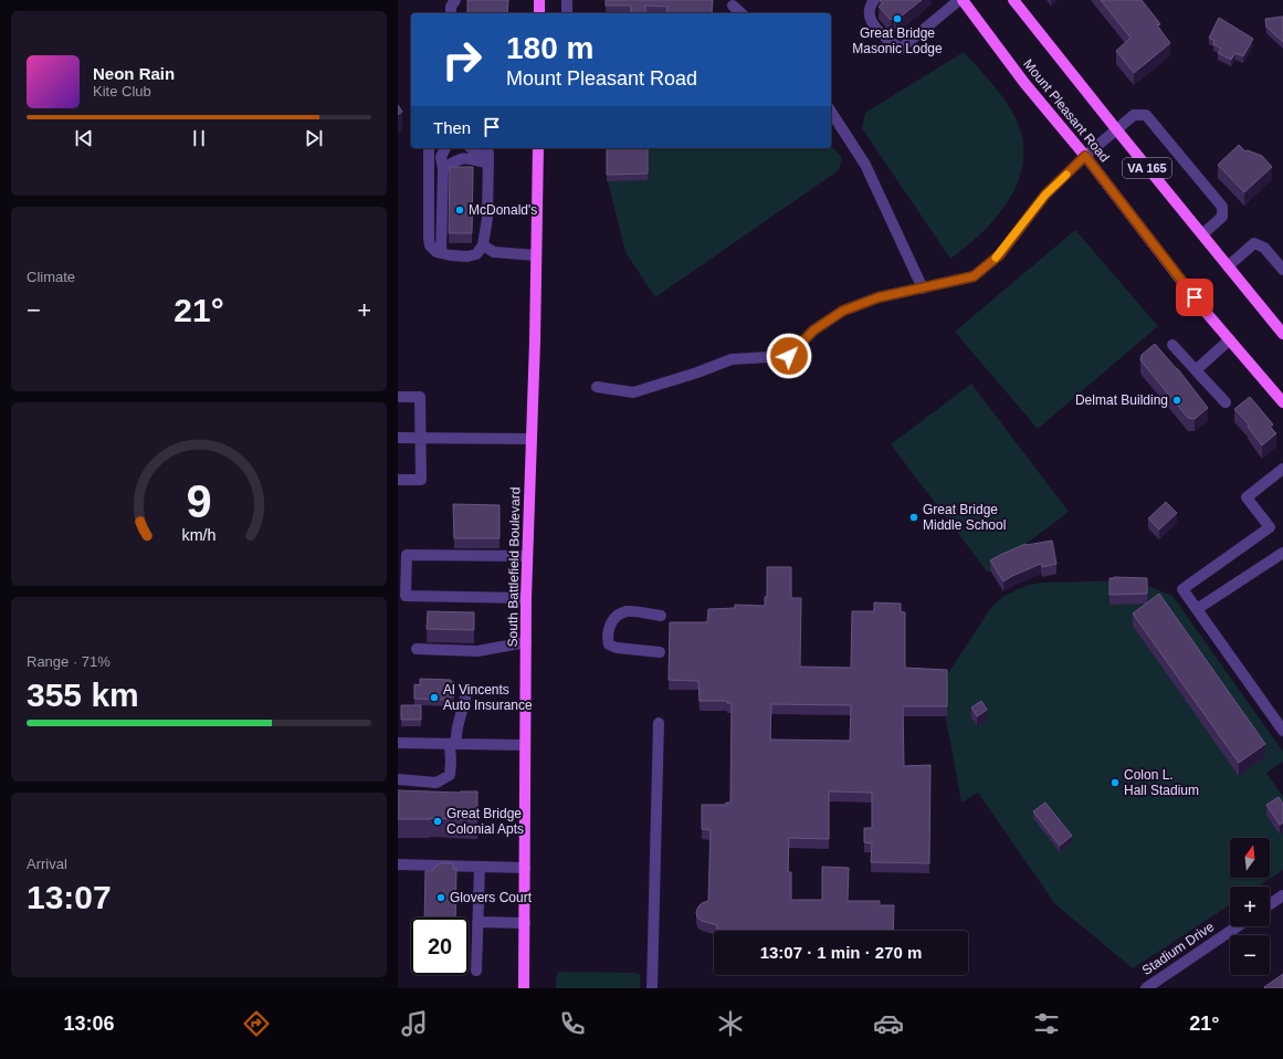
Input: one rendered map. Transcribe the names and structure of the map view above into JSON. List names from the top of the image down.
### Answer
{
  "streets": {
    "main road": ["Mount Pleasant Road", "VA 165", "South Battlefield Boulevard"],
    "street": ["Stadium Drive"]
  },
  "places": [
    "Great Bridge Masonic Lodge",
    "McDonald's",
    "Delmat Building",
    "Great Bridge Middle School",
    "Al Vincents Auto Insurance",
    "Colon L. Hall Stadium",
    "Great Bridge Colonial Apts",
    "Glovers Court"
  ],
  "north": "top",
  "page": {
    "turn": ["180 m", "Mount Pleasant Road"],
    "song": ["Neon Rain", "Kite Club"],
    "then": "Then",
    "tile": [
      "Climate",
      ["Range · 71%", "355 km"],
      ["Arrival", "13:07"]
    ],
    "heat": ["−", "21°", "+"],
    "map_buttons": ["+", "−"],
    "limit": "20",
    "trip": "13:07 · 1 min · 270 m",
    "tabs": ["13:06", "21°"],
    "gauge": ["9", "km/h"]
  }
}
